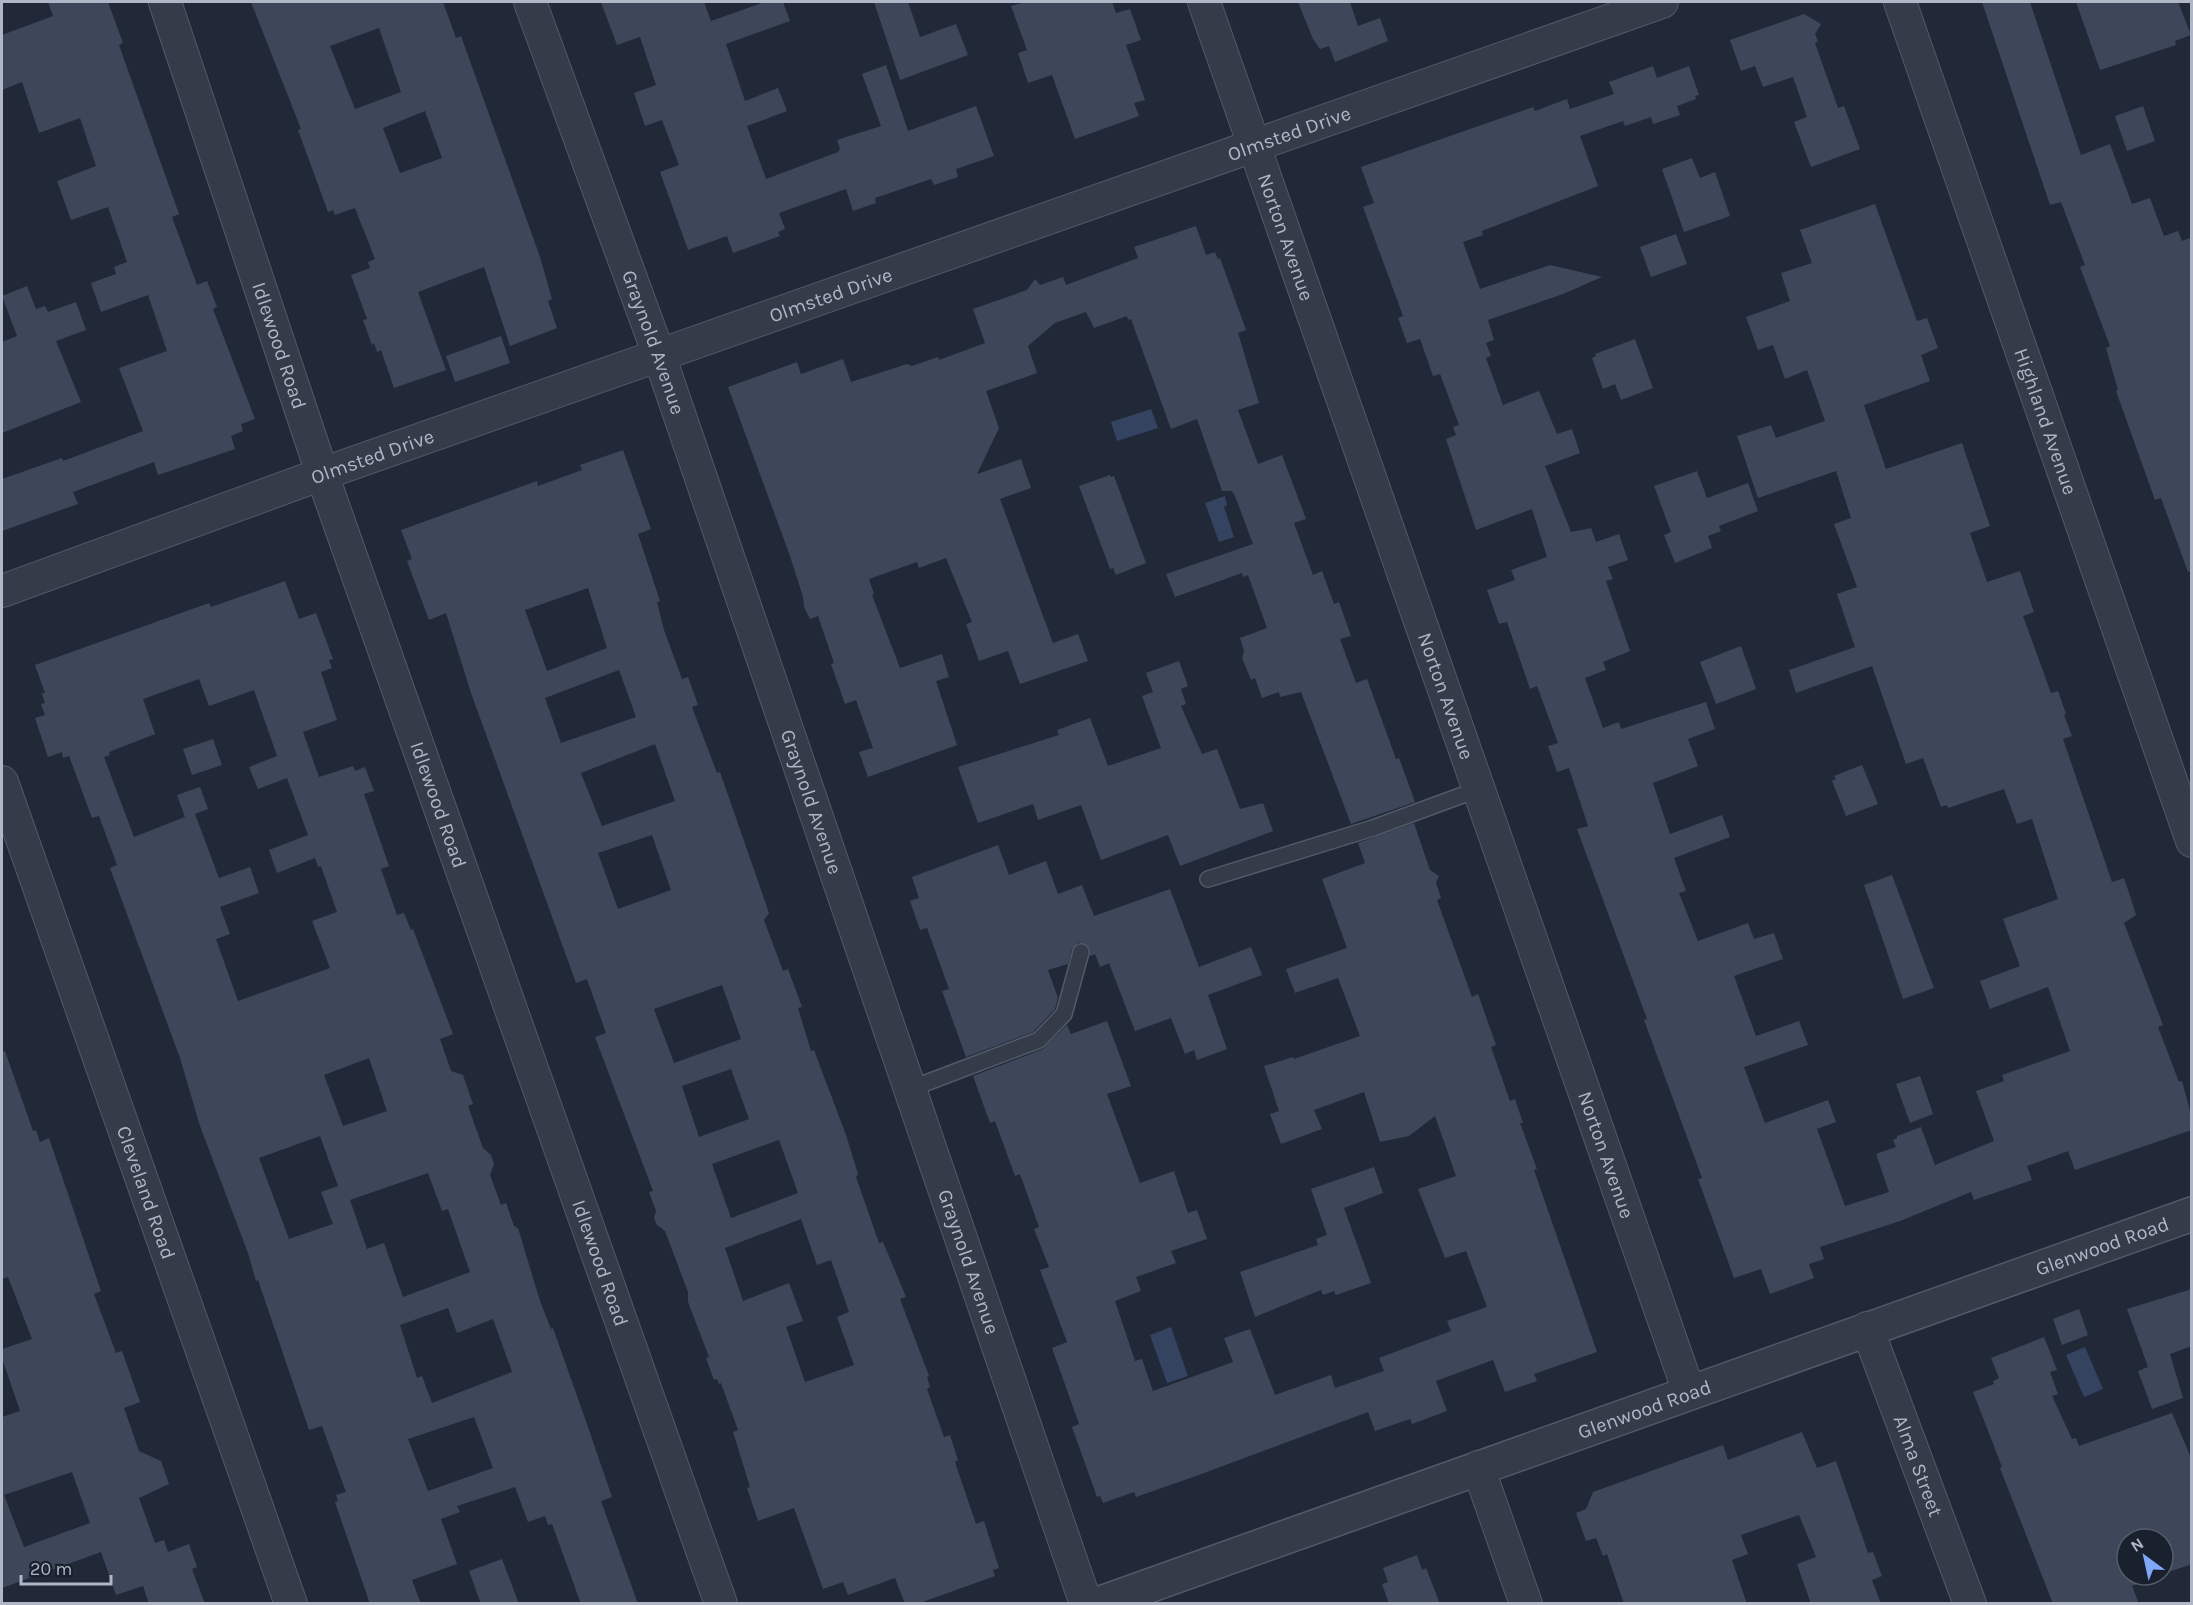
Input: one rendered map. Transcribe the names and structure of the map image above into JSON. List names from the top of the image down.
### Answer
{
  "streets": {
    "street": [
      "Olmsted Drive",
      "Norton Avenue",
      "Graynold Avenue",
      "Idlewood Road",
      "Highland Avenue",
      "Cleveland Road",
      "Glenwood Road",
      "Alma Street"
    ]
  },
  "crossings": [
    ["Olmsted Drive", "Norton Avenue"],
    ["Olmsted Drive", "Graynold Avenue"],
    ["Olmsted Drive", "Idlewood Road"],
    ["Norton Avenue", "Glenwood Road"],
    ["Glenwood Road", "Alma Street"]
  ],
  "scale_bar": "20 m",
  "north": "top left"
}
